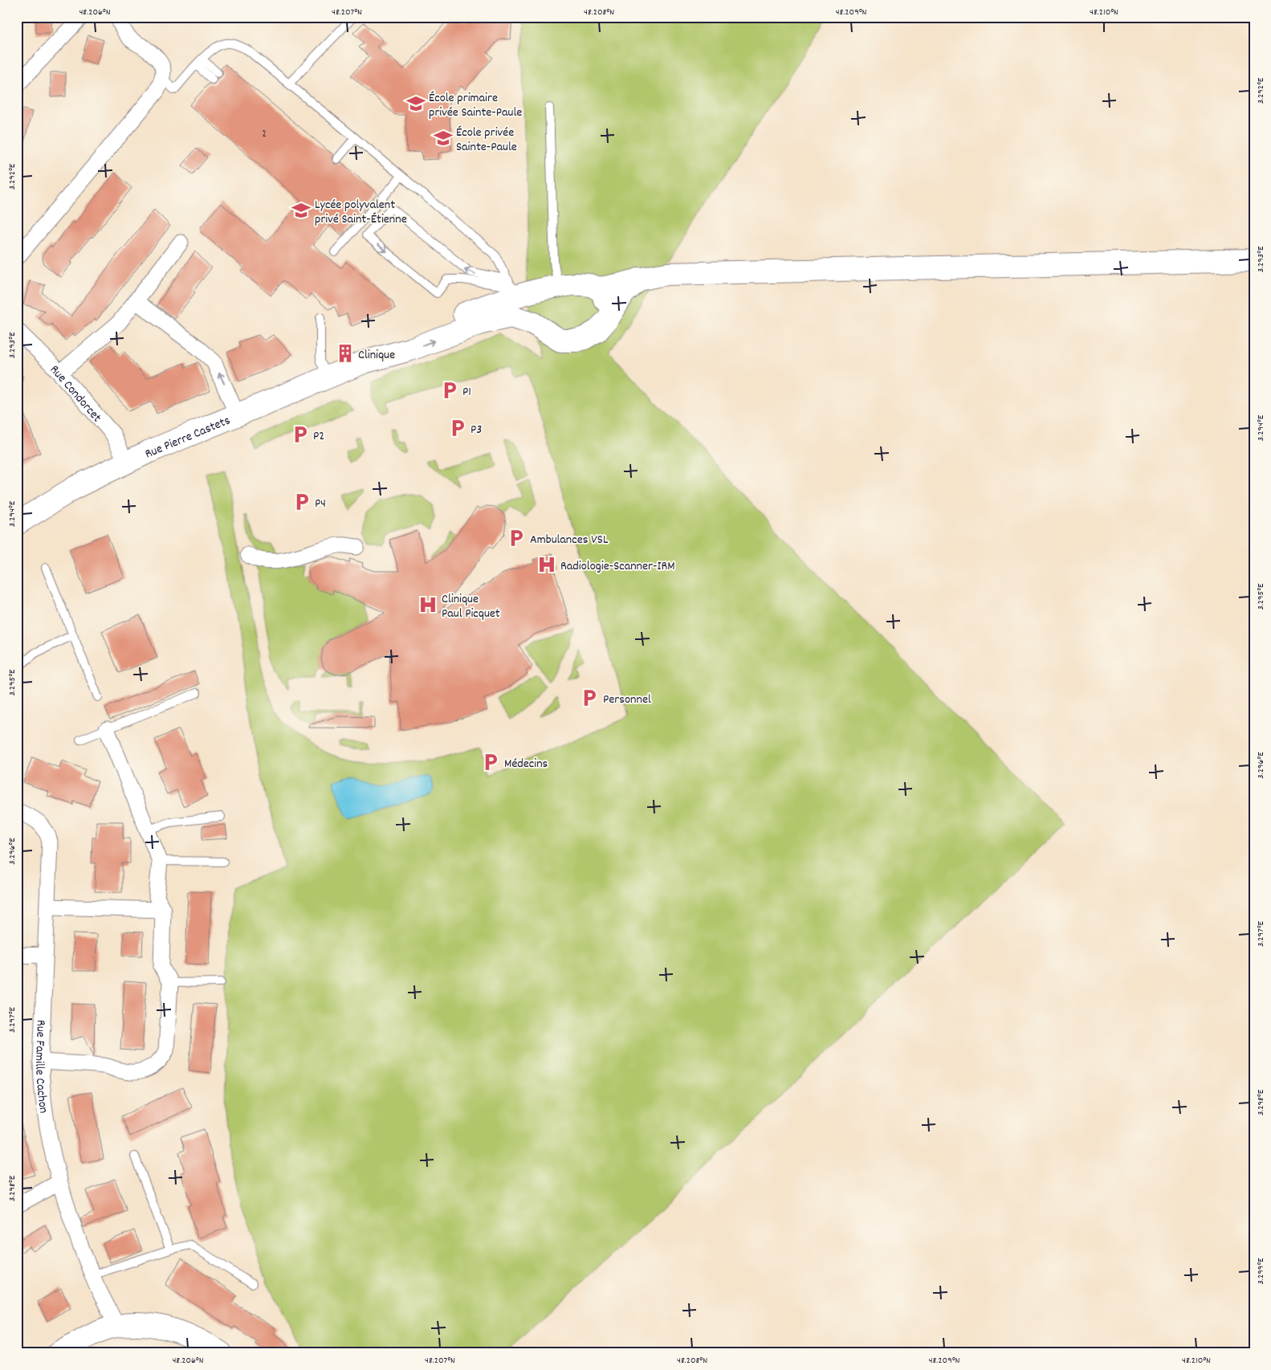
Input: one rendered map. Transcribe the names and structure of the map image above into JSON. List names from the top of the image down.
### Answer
{
  "streets": {
    "street": ["Rue Condorcet", "Rue Pierre Castets", "Rue Famille Cachon"]
  },
  "crossings": [
    ["Rue Condorcet", "Rue Pierre Castets"]
  ],
  "places": {
    "school or university": ["École primaire privée Sainte-Paule", "École privée Sainte-Paule", "Lycée polyvalent privé Saint-Étienne"],
    "building": ["Clinique"],
    "parking": [
      "P1",
      "P3",
      "P2",
      "P4",
      "Ambulances VSL",
      "Personnel",
      "Médecins"
    ],
    "hospital": ["Radiologie-Scanner-IRM", "Clinique Paul Picquet"]
  },
  "house_numbers": ["2"],
  "coordinates": [
    "48.206°N",
    "48.207°N",
    "48.208°N",
    "48.209°N",
    "48.210°N",
    "3.292°E",
    "3.293°E",
    "3.294°E",
    "3.295°E",
    "3.296°E",
    "3.297°E",
    "3.298°E",
    "3.299°E"
  ]
}
